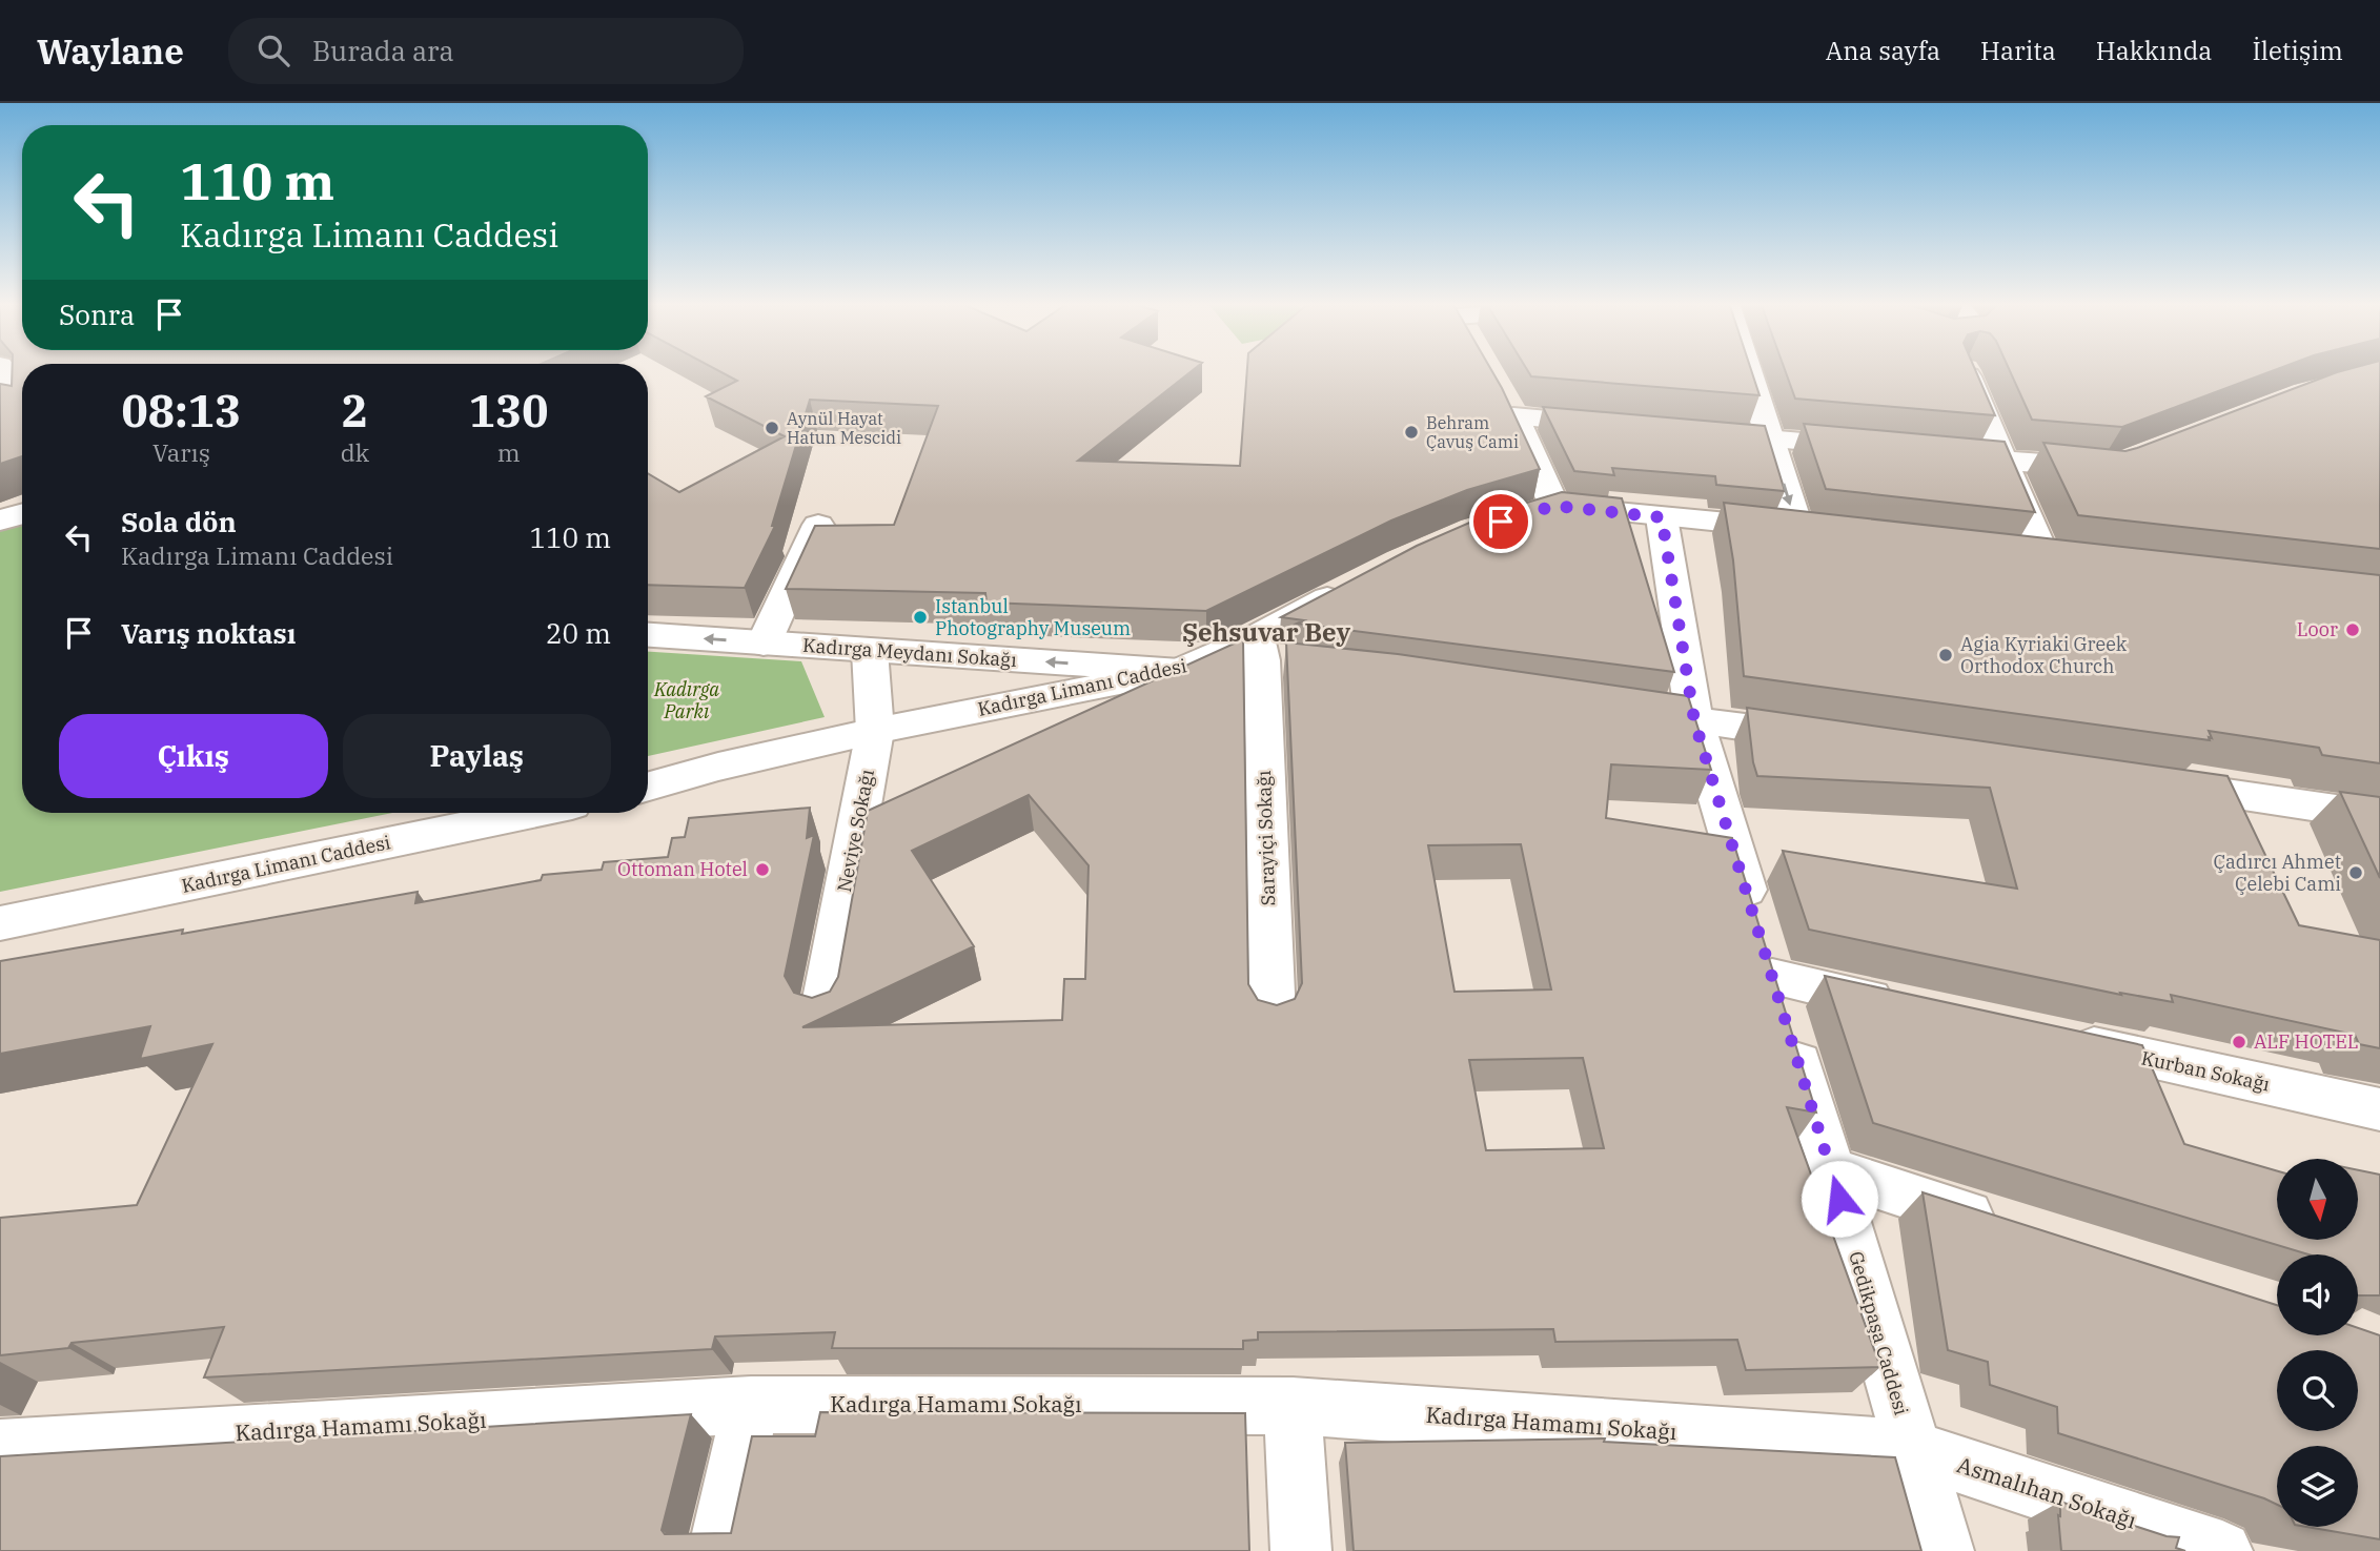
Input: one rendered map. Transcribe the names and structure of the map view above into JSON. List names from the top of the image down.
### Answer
{
  "streets": {
    "street": [
      "Kadırga Meydanı Sokağı",
      "Kadırga Limanı Caddesi",
      "Neviye Sokağı",
      "Sarayiçi Sokağı",
      "Kurban Sokağı",
      "Gedikpaşa Caddesi",
      "Kadırga Hamamı Sokağı",
      "Asmalıhan Sokağı"
    ]
  },
  "crossings": [
    ["Kadırga Meydanı Sokağı", "Kadırga Limanı Caddesi"],
    ["Kadırga Meydanı Sokağı", "Neviye Sokağı"],
    ["Kadırga Limanı Caddesi", "Neviye Sokağı"],
    ["Kadırga Limanı Caddesi", "Sarayiçi Sokağı"],
    ["Gedikpaşa Caddesi", "Kadırga Hamamı Sokağı"],
    ["Gedikpaşa Caddesi", "Asmalıhan Sokağı"],
    ["Kadırga Hamamı Sokağı", "Asmalıhan Sokağı"]
  ],
  "one_way": ["Kadırga Meydanı Sokağı"],
  "districts": ["Şehsuvar Bey"],
  "parks": ["Kadırga Parkı"],
  "places": [
    "Aynül Hayat Hatun Mescidi",
    "Behram Çavuş Cami",
    "Istanbul Photography Museum",
    "Loor",
    "Agia Kyriaki Greek Orthodox Church",
    "Ottoman Hotel",
    "Çadırcı Ahmet Çelebi Cami",
    "ALF HOTEL"
  ],
  "north": "bottom",
  "page": {
    "header": "Waylane",
    "search": "Burada ara",
    "nav": [
      "Ana sayfa",
      "Harita",
      "Hakkında",
      "İletişim"
    ],
    "turn": ["110 m", "Kadırga Limanı Caddesi"],
    "then": "Sonra",
    "eta": [
      "08:13",
      "Varış",
      "2",
      "dk",
      "130",
      "m"
    ],
    "list": [
      {
        "name": "Sola dön",
        "note": "Kadırga Limanı Caddesi",
        "value": "110 m"
      },
      {
        "name": "Varış noktası",
        "value": "20 m"
      }
    ],
    "buttons": ["Çıkış", "Paylaş"]
  }
}
